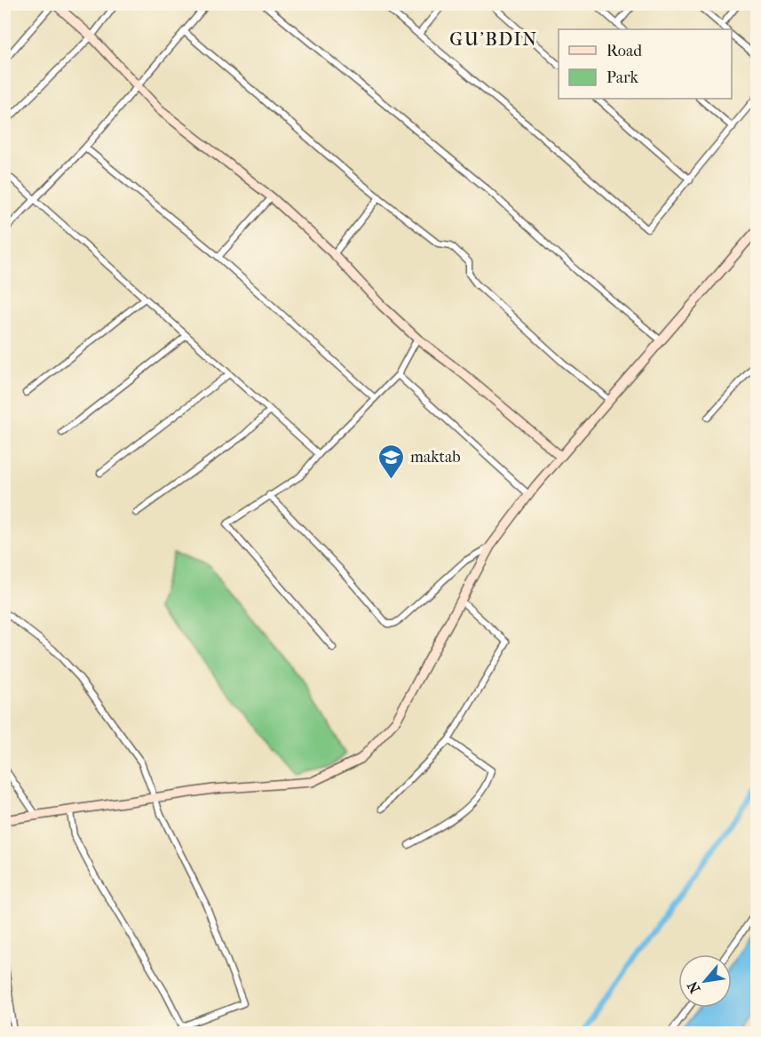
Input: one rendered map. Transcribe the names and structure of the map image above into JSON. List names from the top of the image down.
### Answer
{
  "districts": ["GU'BDIN"],
  "places": {
    "school or university": ["maktab"]
  },
  "legend": ["Road", "Park"],
  "north": "bottom left"
}
